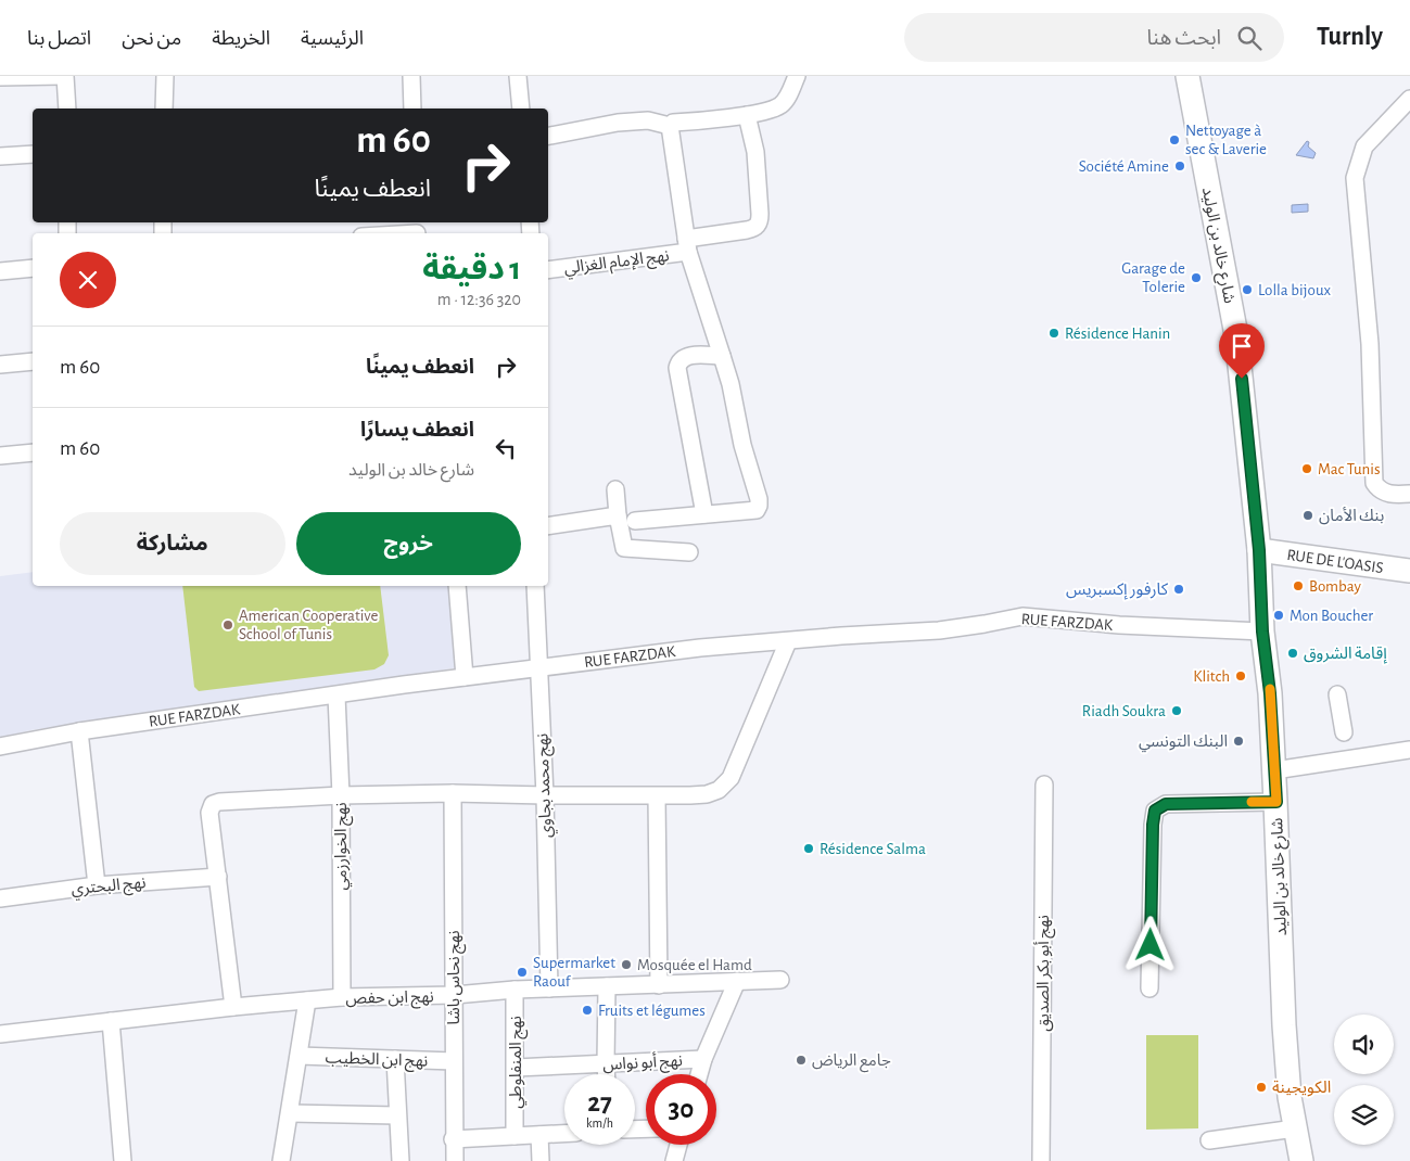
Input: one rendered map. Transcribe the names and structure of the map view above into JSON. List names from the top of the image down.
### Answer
{
  "streets": {
    "street": [
      "شارع خالد بن الوليد",
      "نهج الإمام الغزالي",
      "RUE DE L'OASIS",
      "RUE FARZDAK",
      "نهج محمد بجاوي",
      "نهج الخوارزمي",
      "نهج البحتري",
      "نهج أبو بكر الصديق",
      "نهج نحاس باشا",
      "نهج ابن حفص",
      "نهج ابن الخطيب",
      "نهج المنفلوطي",
      "نهج أبو نواس"
    ]
  },
  "crossings": [
    ["شارع خالد بن الوليد", "RUE DE L'OASIS"],
    ["شارع خالد بن الوليد", "RUE FARZDAK"],
    ["RUE FARZDAK", "نهج محمد بجاوي"],
    ["RUE FARZDAK", "نهج الخوارزمي"],
    ["نهج محمد بجاوي", "نهج ابن حفص"],
    ["نهج الخوارزمي", "نهج ابن حفص"],
    ["نهج نحاس باشا", "نهج ابن حفص"],
    ["نهج نحاس باشا", "نهج ابن الخطيب"],
    ["نهج ابن حفص", "نهج المنفلوطي"],
    ["نهج المنفلوطي", "نهج أبو نواس"]
  ],
  "places": [
    "Nettoyage à sec & Laverie",
    "Société Amine",
    "Garage de Tolerie",
    "Lolla bijoux",
    "Résidence Hanin",
    "Mac Tunis",
    "بنك الأمان",
    "Bombay",
    "كارفور إكسبريس",
    "Mon Boucher",
    "American Cooperative School of Tunis",
    "إقامة الشروق",
    "Klitch",
    "Riadh Soukra",
    "البنك التونسي",
    "Résidence Salma",
    "Mosquée el Hamd",
    "Supermarket Raouf",
    "Fruits et légumes",
    "جامع الرياض",
    "الكويجينة"
  ],
  "page": {
    "header": "Turnly",
    "search": "ابحث هنا",
    "nav": [
      "الرئيسية",
      "الخريطة",
      "من نحن",
      "اتصل بنا"
    ],
    "turn": ["60 m", "انعطف يمينًا"],
    "heading": ["1 دقيقة", "320 m · 12:36"],
    "list": [
      {
        "name": "انعطف يمينًا",
        "value": "60 m"
      },
      {
        "name": "انعطف يسارًا",
        "note": "شارع خالد بن الوليد",
        "value": "60 m"
      }
    ],
    "buttons": ["خروج", "مشاركة"],
    "speed": "27 km/h",
    "limit": "30"
  }
}
